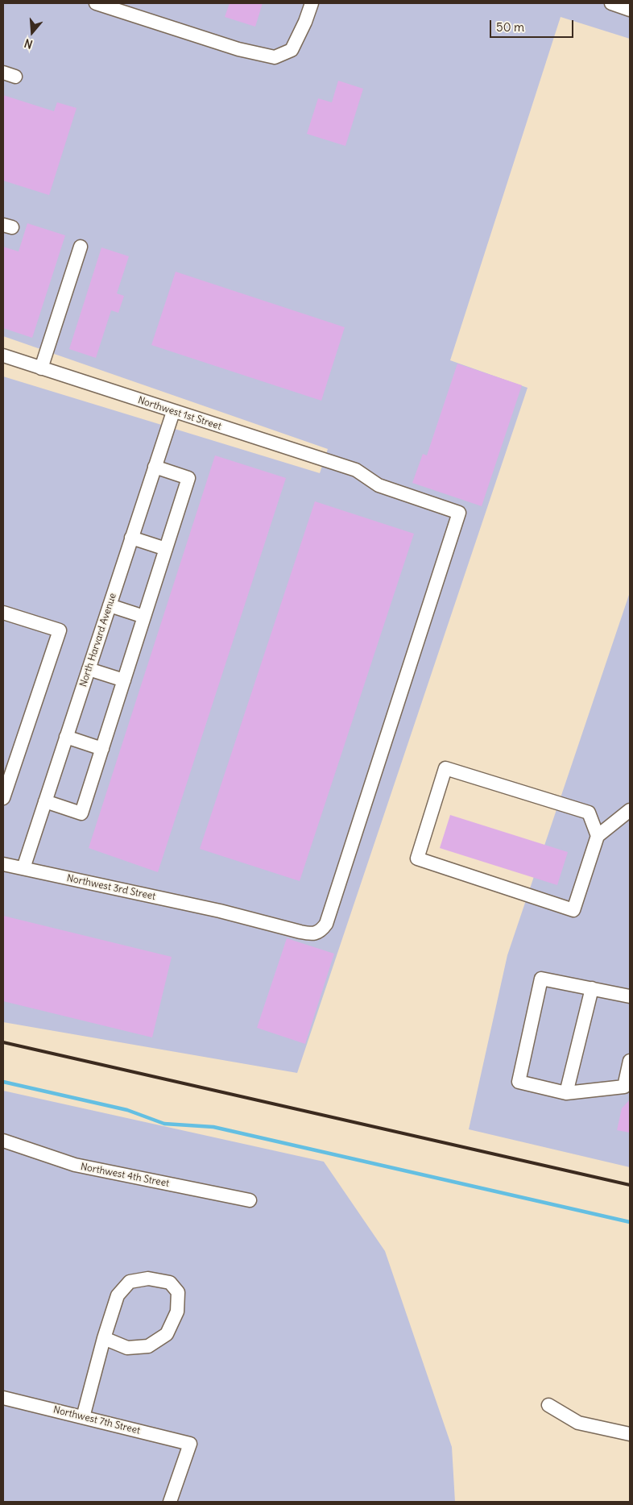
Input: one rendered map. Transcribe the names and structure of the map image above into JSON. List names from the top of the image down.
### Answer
{
  "streets": {
    "street": [
      "Northwest 1st Street",
      "North Harvard Avenue",
      "Northwest 3rd Street",
      "Northwest 4th Street",
      "Northwest 7th Street"
    ]
  },
  "crossings": [
    ["Northwest 1st Street", "North Harvard Avenue"],
    ["Northwest 1st Street", "Northwest 3rd Street"],
    ["North Harvard Avenue", "Northwest 3rd Street"]
  ],
  "scale_bar": "50 m",
  "north": "bottom"
}
